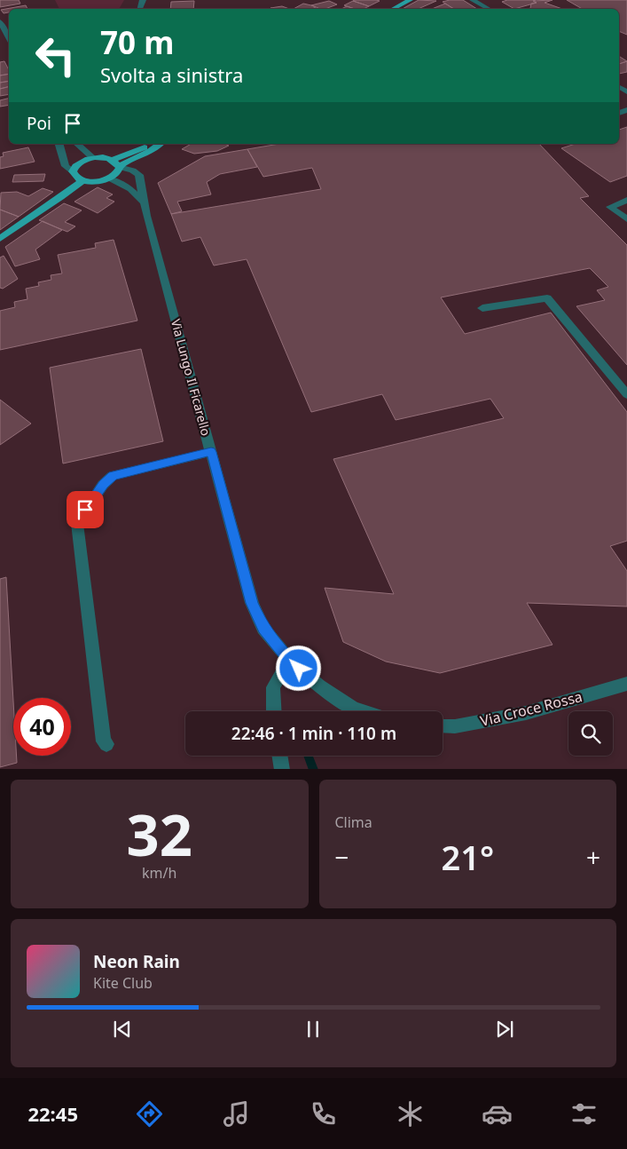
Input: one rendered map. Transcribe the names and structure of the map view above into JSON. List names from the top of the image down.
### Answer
{
  "streets": {
    "street": ["Via Lungo Il Ficarello", "Via Croce Rossa"]
  },
  "page": {
    "turn": ["70 m", "Svolta a sinistra"],
    "then": "Poi",
    "limit": "40",
    "trip": "22:46 · 1 min · 110 m",
    "tile": [
      ["32", "km/h"],
      "Clima"
    ],
    "heat": ["−", "21°", "+"],
    "song": ["Neon Rain", "Kite Club"],
    "tabs": "22:45"
  }
}
